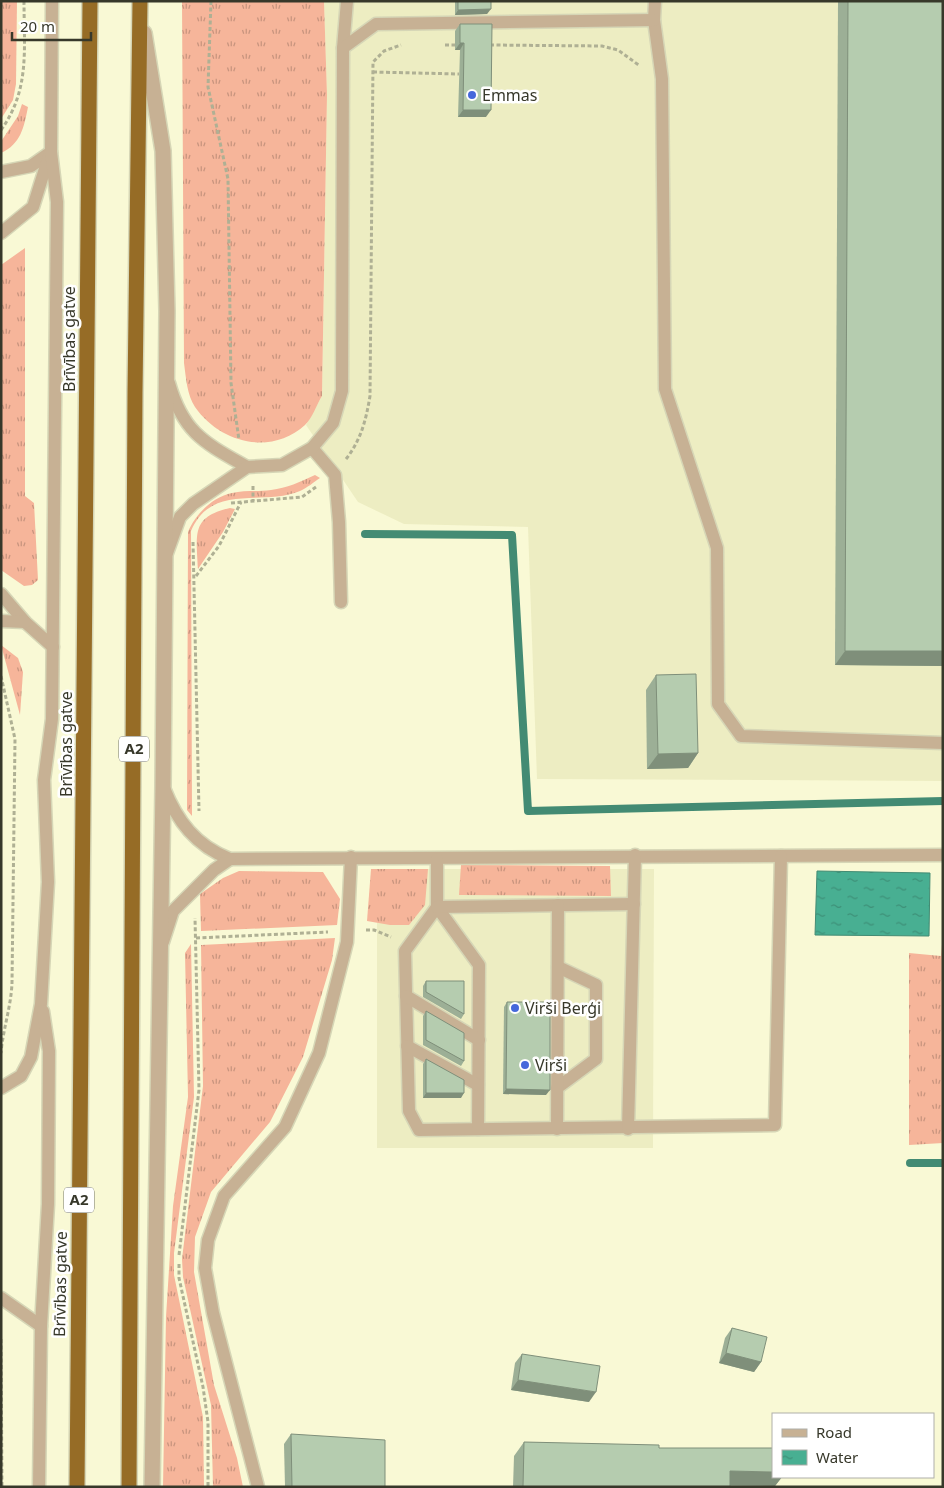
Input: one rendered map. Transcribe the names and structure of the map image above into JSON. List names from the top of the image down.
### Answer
{
  "streets": {
    "highway": ["Brīvības gatve", "A2"]
  },
  "places": ["Emmas", "Virši Berģi", "Virši"],
  "legend": ["Road", "Water"],
  "scale_bar": "20 m"
}
